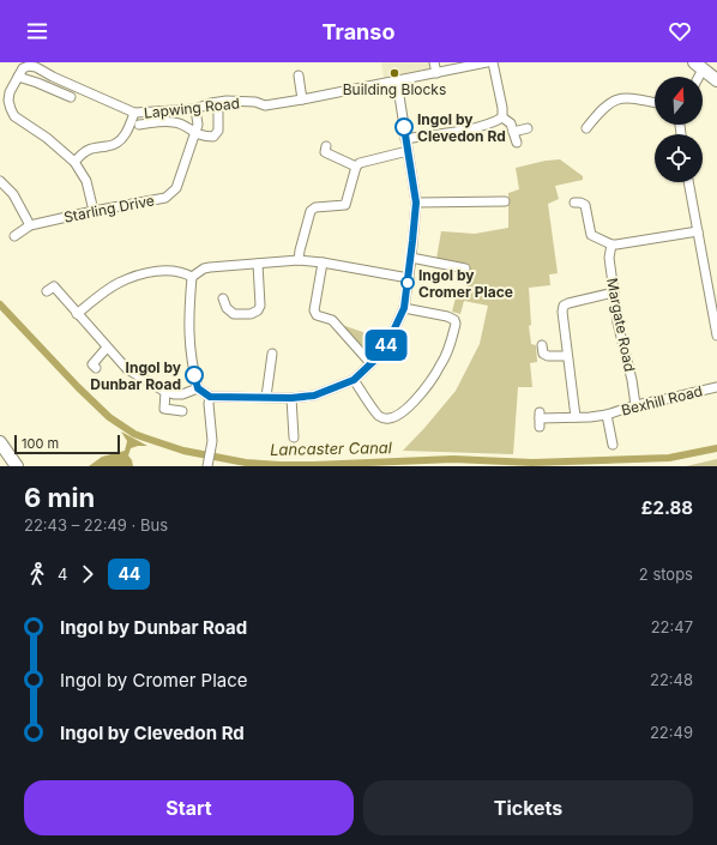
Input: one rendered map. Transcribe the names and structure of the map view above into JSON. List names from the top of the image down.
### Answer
{
  "streets": {
    "street": [
      "Lapwing Road",
      "Starling Drive",
      "Margate Road",
      "Bexhill Road"
    ]
  },
  "crossings": [
    ["Lapwing Road", "Starling Drive"],
    ["Margate Road", "Bexhill Road"]
  ],
  "water": ["Lancaster Canal"],
  "places": [
    "Building Blocks",
    "Ingol by Clevedon Rd",
    "Ingol by Cromer Place",
    "Ingol by Dunbar Road"
  ],
  "lines": ["bus line 44"],
  "scale_bar": "100 m",
  "north": "top",
  "page": {
    "header": "Transo",
    "on_map": "44",
    "scale": "100 m",
    "heading": ["6 min", "22:43 – 22:49 · Bus", "£2.88"],
    "legs": ["4", "44", "2 stops"],
    "list": [
      {
        "name": "Ingol by Dunbar Road",
        "value": "22:47"
      },
      {
        "name": "Ingol by Cromer Place",
        "value": "22:48"
      },
      {
        "name": "Ingol by Clevedon Rd",
        "value": "22:49"
      }
    ],
    "buttons": ["Start", "Tickets"]
  }
}
